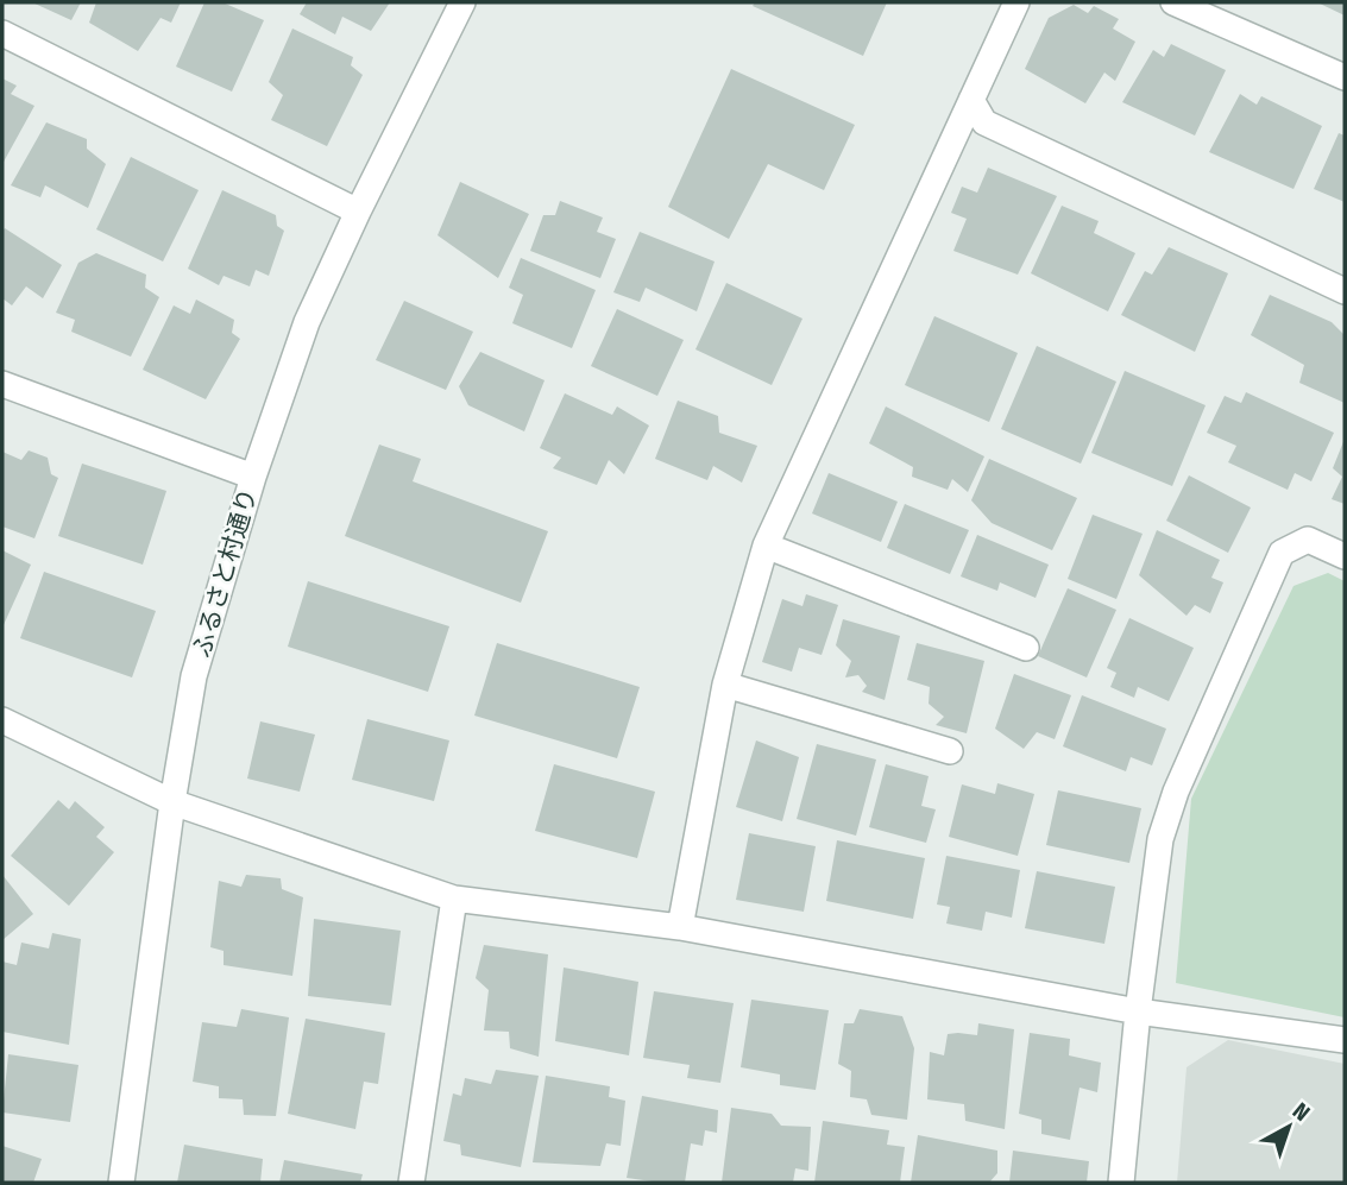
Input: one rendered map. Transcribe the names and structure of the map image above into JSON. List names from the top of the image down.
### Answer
{
  "streets": {
    "street": ["ふるさと村通り"]
  },
  "north": "top right"
}
